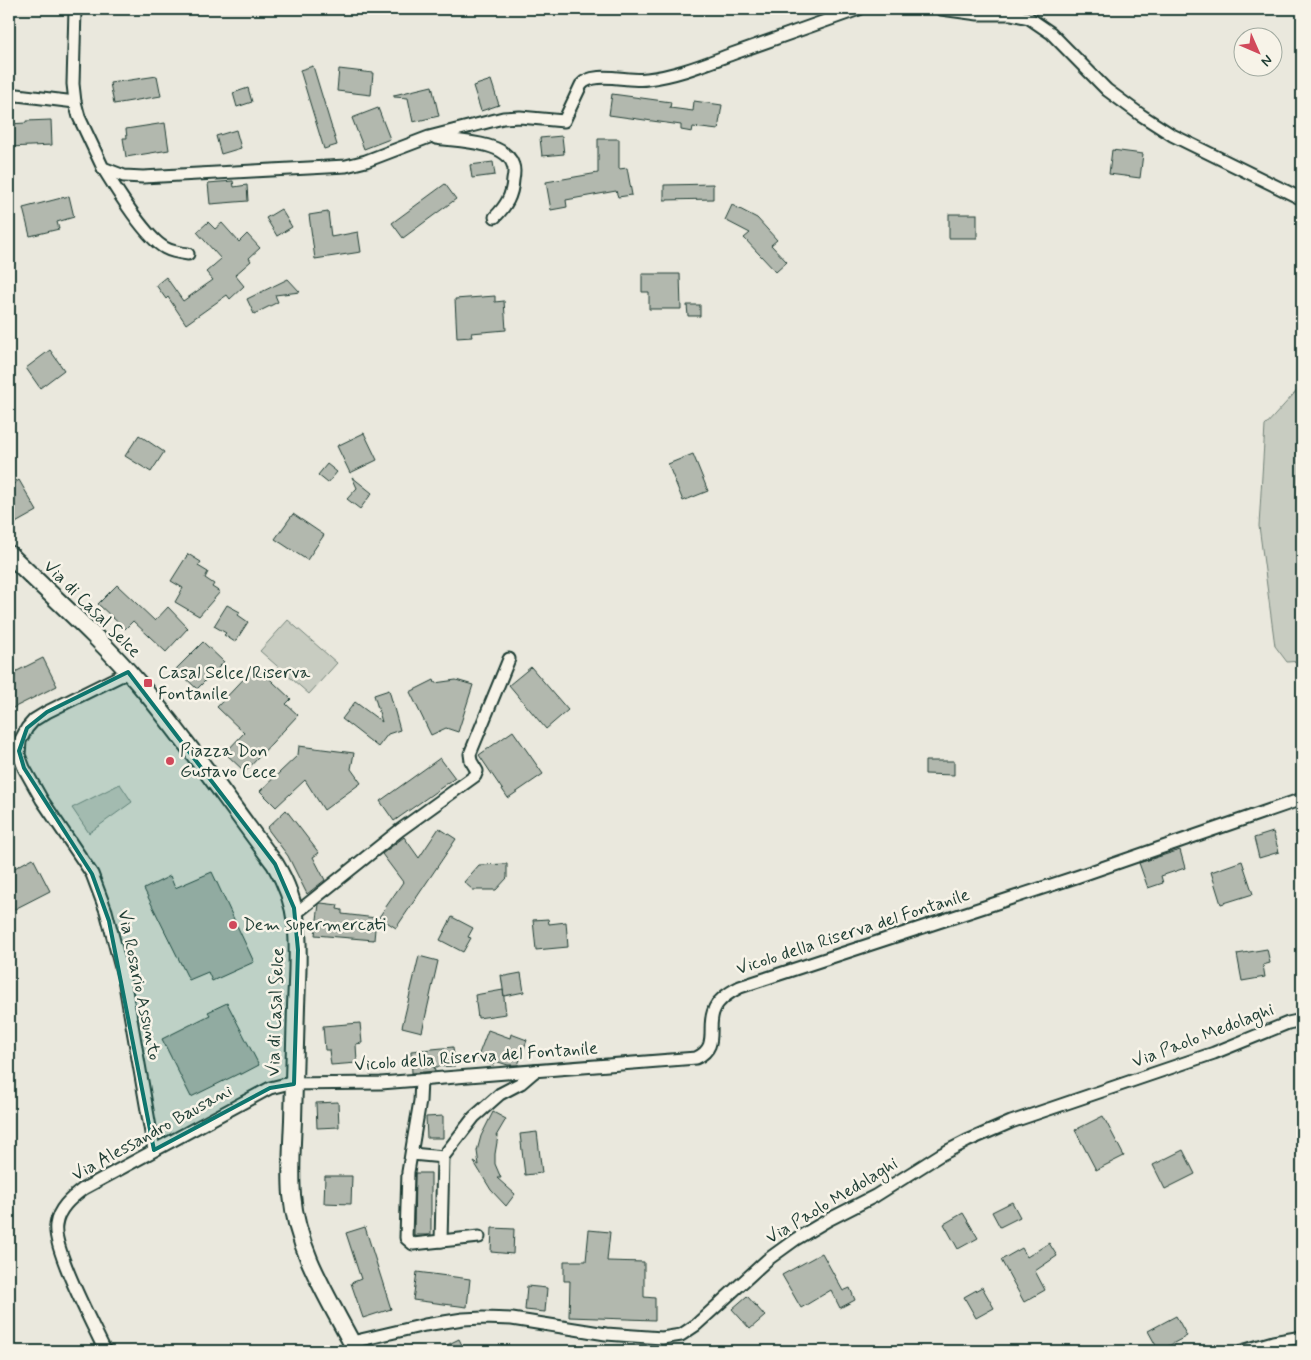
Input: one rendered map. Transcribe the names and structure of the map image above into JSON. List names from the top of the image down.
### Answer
{
  "streets": {
    "main road": ["Via di Casal Selce"],
    "street": [
      "Vicolo della Riserva del Fontanile",
      "Via Rosario Assunto",
      "Via Paolo Medolaghi",
      "Via Alessandro Bausani"
    ]
  },
  "crossings": [
    ["Via di Casal Selce", "Vicolo della Riserva del Fontanile"],
    ["Via di Casal Selce", "Via Rosario Assunto"],
    ["Via di Casal Selce", "Via Paolo Medolaghi"],
    ["Via di Casal Selce", "Via Alessandro Bausani"],
    ["Vicolo della Riserva del Fontanile", "Via Alessandro Bausani"],
    ["Via Rosario Assunto", "Via Alessandro Bausani"]
  ],
  "places": {
    "transit": ["Casal Selce/Riserva Fontanile"],
    "other": ["Piazza Don Gustavo Cece", "Dem supermercati"]
  },
  "north": "bottom right"
}
